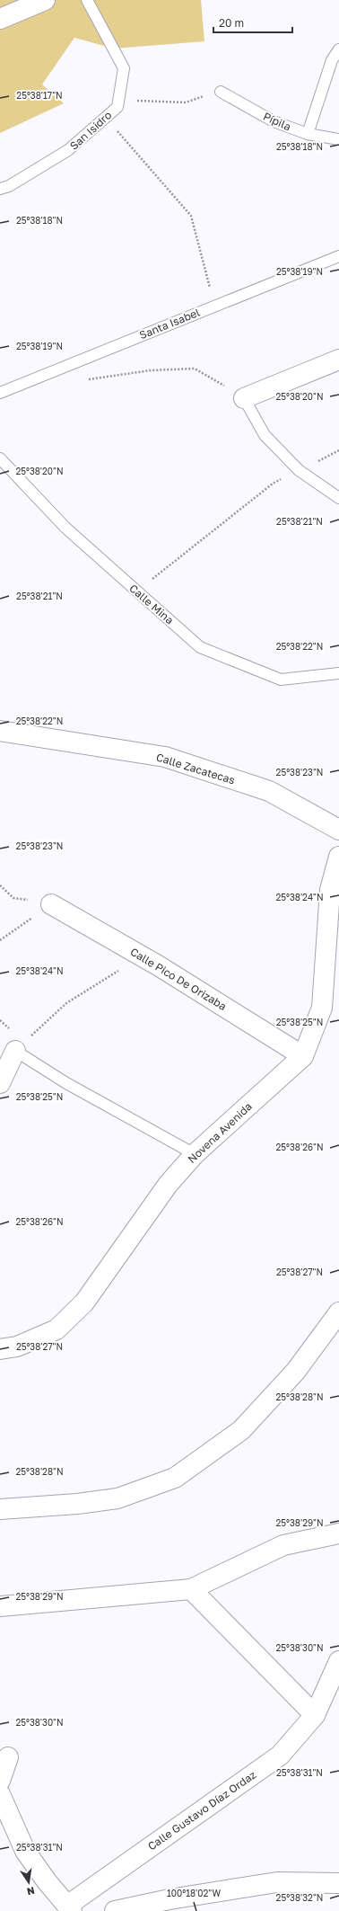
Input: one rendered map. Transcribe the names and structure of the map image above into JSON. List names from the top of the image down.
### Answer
{
  "streets": {
    "street": [
      "Calle Zacatecas",
      "Calle Pico De Orizaba",
      "Novena Avenida",
      "Calle Gustavo Díaz Ordaz"
    ],
    "lane": [
      "Pípila",
      "San Isidro",
      "Santa Isabel",
      "Calle Mina"
    ]
  },
  "crossings": [
    ["Calle Pico De Orizaba", "Novena Avenida"]
  ],
  "scale_bar": "20 m",
  "north": "bottom",
  "coordinates": [
    "25°38'17\"N",
    "25°38'18\"N",
    "25°38'19\"N",
    "25°38'20\"N",
    "25°38'21\"N",
    "25°38'22\"N",
    "25°38'23\"N",
    "25°38'24\"N",
    "25°38'25\"N",
    "25°38'26\"N",
    "25°38'27\"N",
    "25°38'28\"N",
    "25°38'29\"N",
    "25°38'30\"N",
    "25°38'31\"N",
    "100°18'02\"W",
    "25°38'32\"N"
  ]
}
